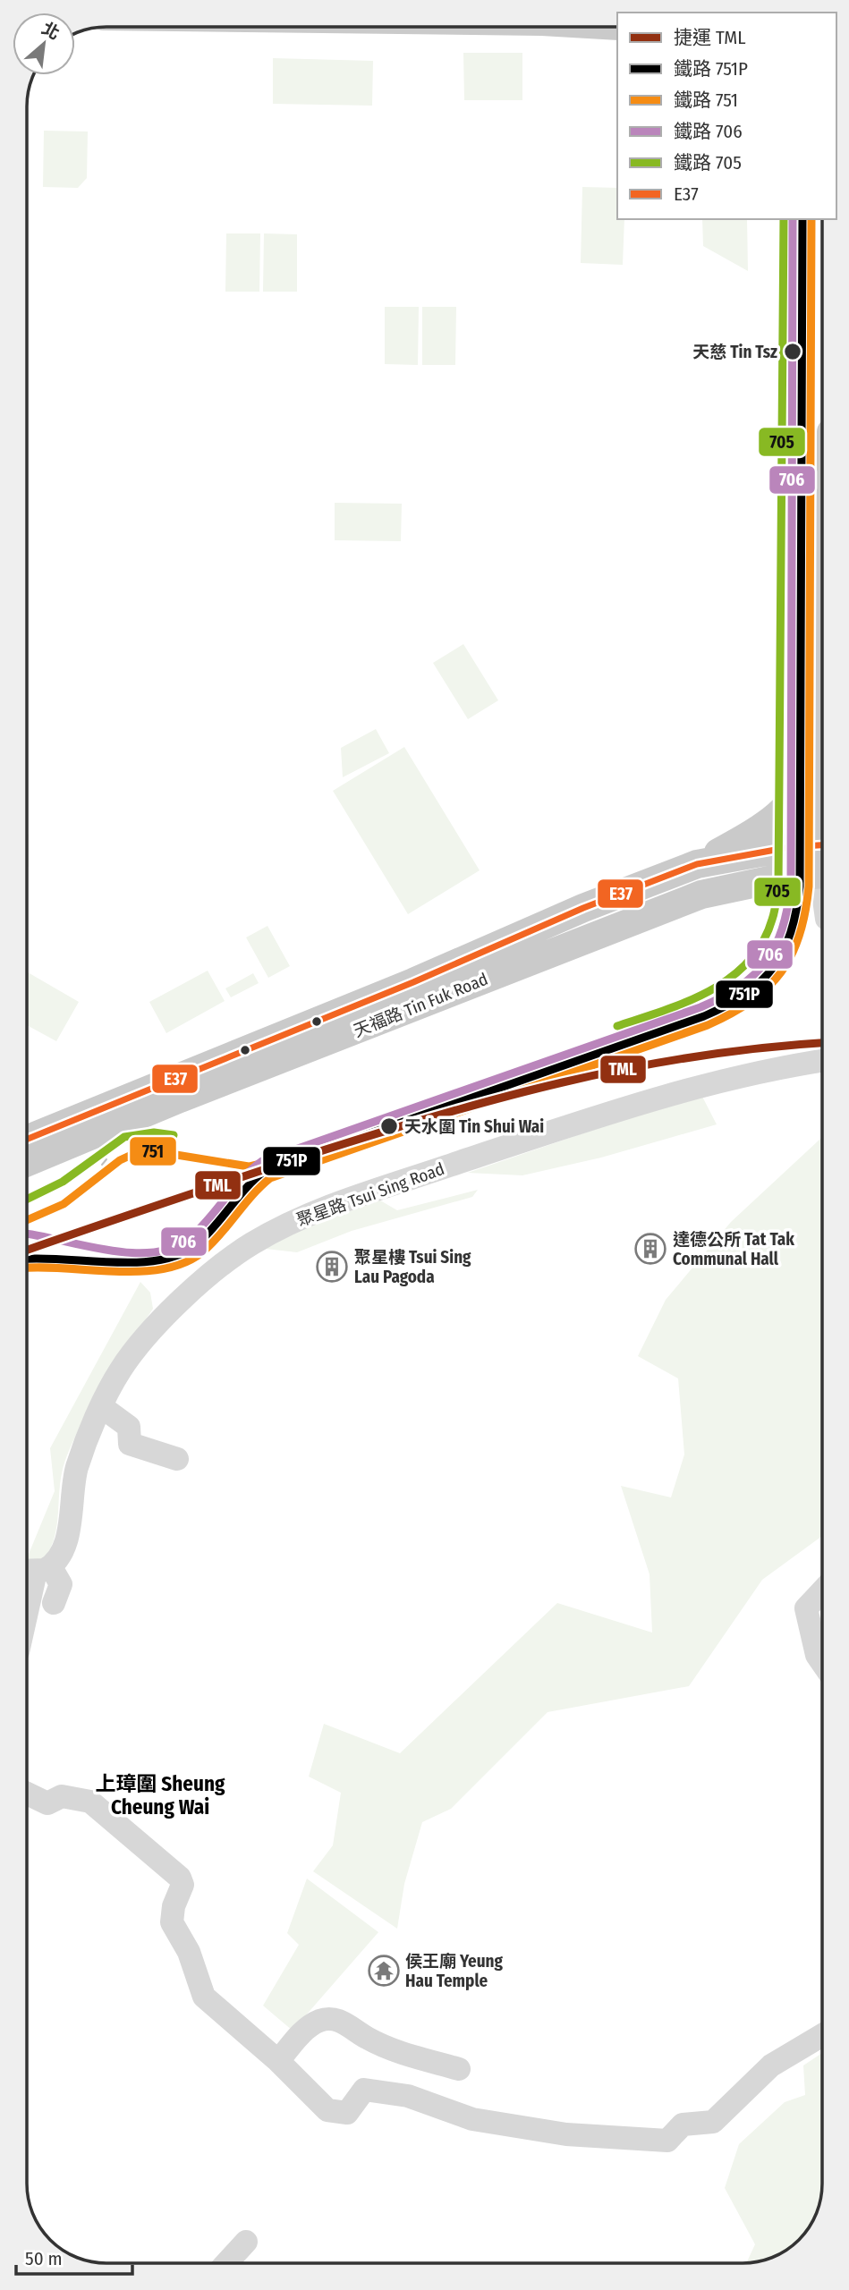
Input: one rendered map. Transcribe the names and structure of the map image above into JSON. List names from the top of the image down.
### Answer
{
  "streets": {
    "main road": ["天福路 Tin Fuk Road"],
    "street": ["聚星路 Tsui Sing Road"]
  },
  "districts": ["上璋圍 Sheung Cheung Wai"],
  "places": {
    "other": ["天慈 Tin Tsz", "天水圍 Tin Shui Wai"],
    "building": ["達德公所 Tat Tak Communal Hall", "聚星樓 Tsui Sing Lau Pagoda"],
    "temple": ["侯王廟 Yeung Hau Temple"]
  },
  "lines": [
    "rail line 751P",
    "rail line 751",
    "rail line 706",
    "rail line 705",
    "transit line E37",
    "metro line TML"
  ],
  "legend": [
    "捷運 TML",
    "鐵路 751P",
    "鐵路 751",
    "鐵路 706",
    "鐵路 705",
    "E37"
  ],
  "scale_bar": "50 m",
  "north": "top right"
}
